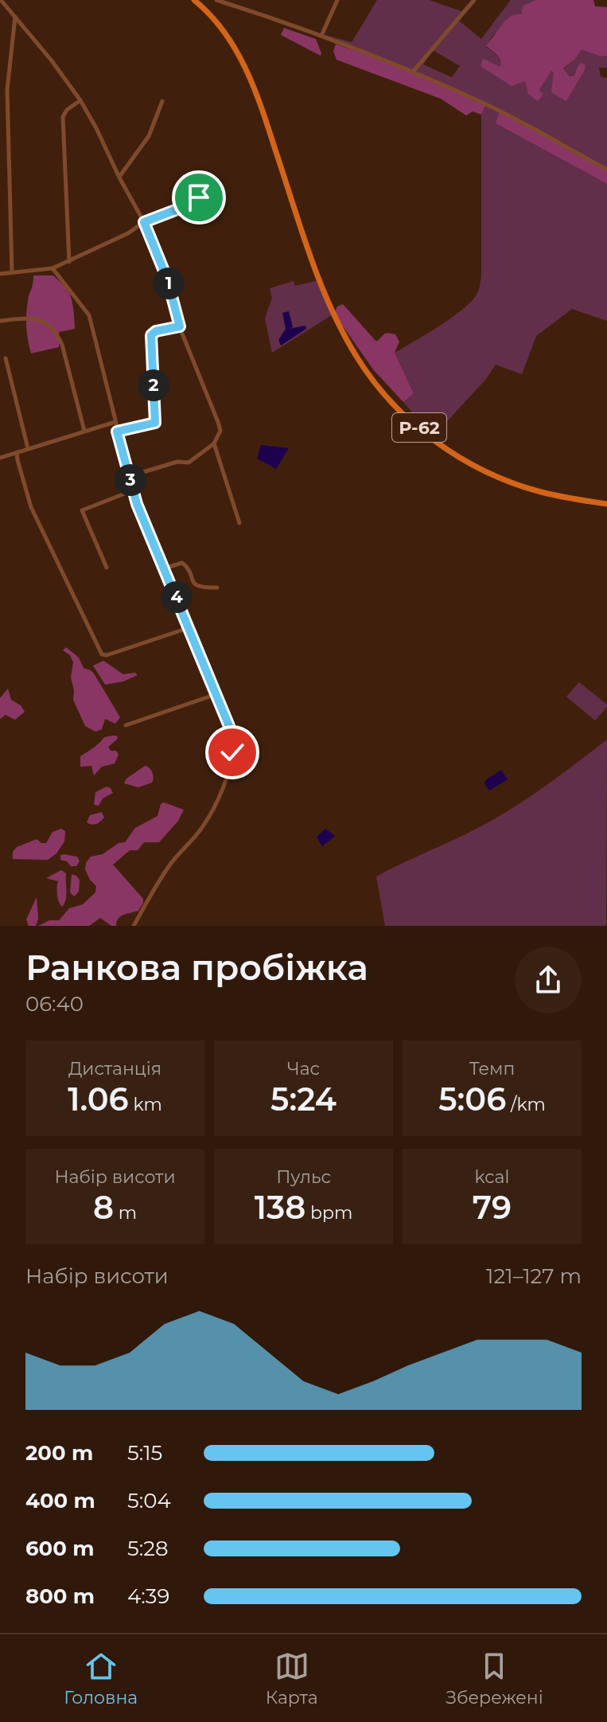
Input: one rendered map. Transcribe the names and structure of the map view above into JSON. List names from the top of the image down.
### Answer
{
  "streets": {
    "main road": ["Р-62"]
  },
  "page": {
    "pins": [
      "1",
      "2",
      "3",
      "4"
    ],
    "heading": ["Ранкова пробіжка", "06:40"],
    "stats": [
      ["Дистанція", "1.06 km"],
      ["Час", "5:24"],
      ["Темп", "5:06 /km"],
      ["Набір висоти", "8 m"],
      ["Пульс", "138 bpm"],
      ["kcal", "79"]
    ],
    "chart": ["Набір висоти", "121–127 m"],
    "list": [
      {
        "name": "200 m",
        "note": "5:15"
      },
      {
        "name": "400 m",
        "note": "5:04"
      },
      {
        "name": "600 m",
        "note": "5:28"
      },
      {
        "name": "800 m",
        "note": "4:39"
      }
    ],
    "tabs": ["Головна", "Карта", "Збережені"]
  }
}
